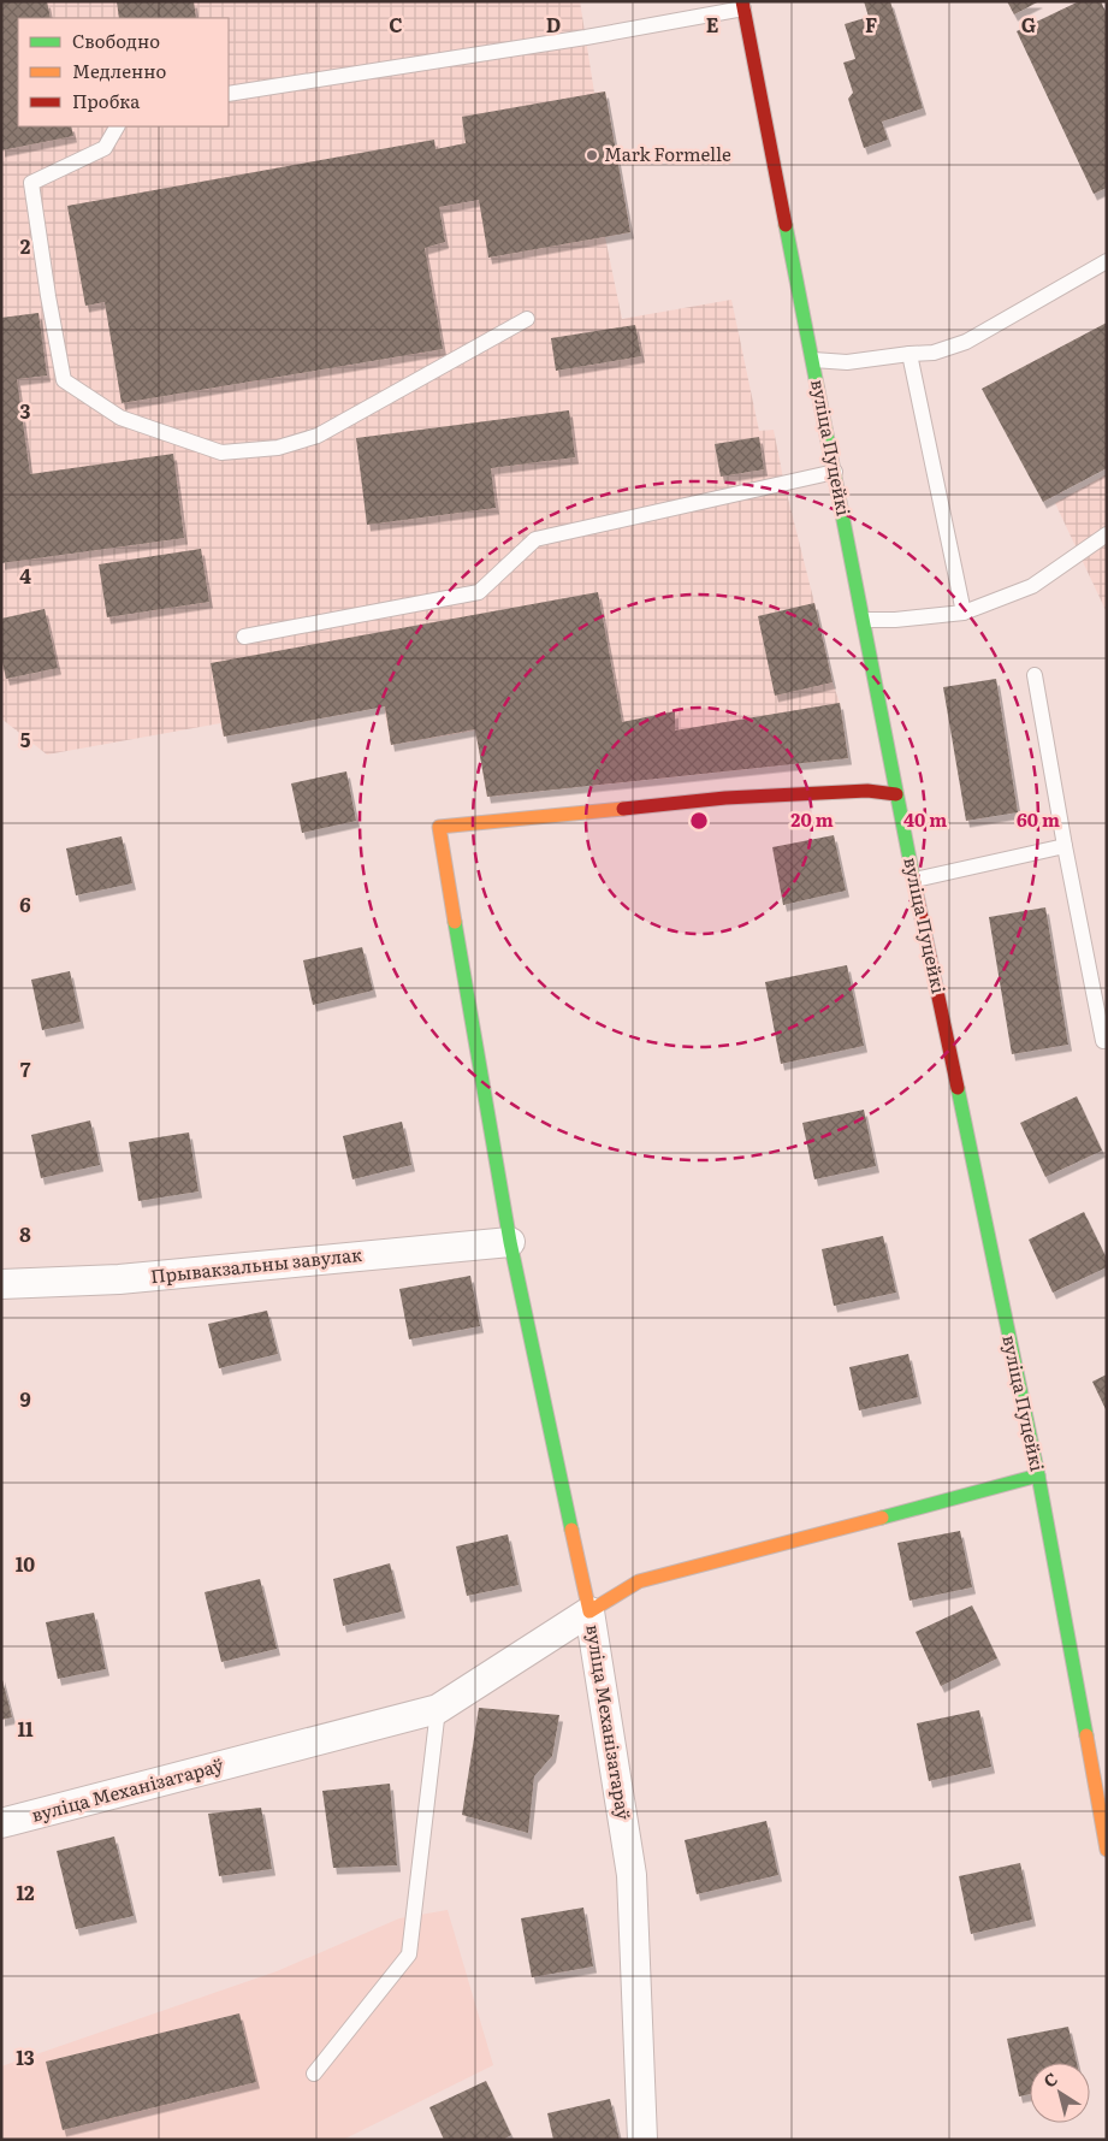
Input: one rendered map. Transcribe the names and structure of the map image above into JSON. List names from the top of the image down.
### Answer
{
  "streets": {
    "main road": ["вуліца Пуцейкі"],
    "street": ["Прывакзальны завулак", "вуліца Механізатараў"]
  },
  "places": ["Mark Formelle"],
  "legend": ["Свободно", "Медленно", "Пробка"],
  "north": "top left",
  "grid": {
    "columns": [
      "C",
      "D",
      "E",
      "F",
      "G"
    ],
    "rows": [
      "2",
      "3",
      "4",
      "5",
      "6",
      "7",
      "8",
      "9",
      "10",
      "11",
      "12",
      "13"
    ]
  },
  "rings": ["20 m", "40 m", "60 m"]
}
